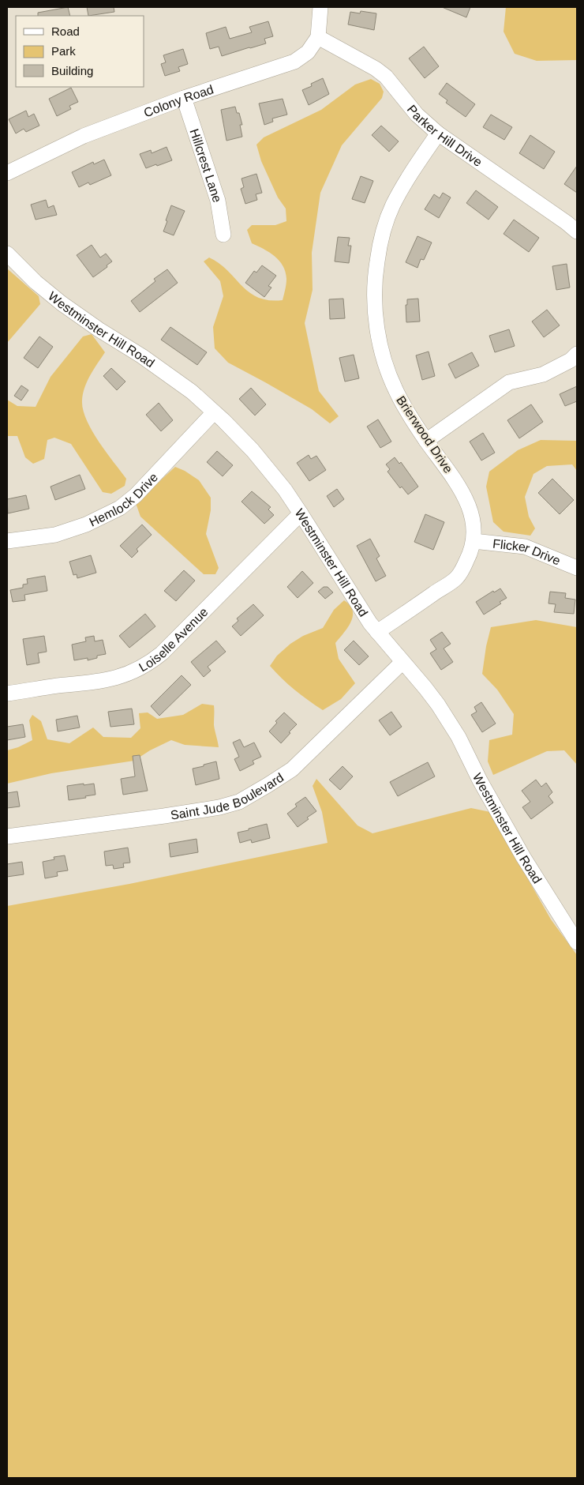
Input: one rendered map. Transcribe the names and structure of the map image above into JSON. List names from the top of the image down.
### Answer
{
  "streets": {
    "street": [
      "Colony Road",
      "Parker Hill Drive",
      "Hillcrest Lane",
      "Westminster Hill Road",
      "Brierwood Drive",
      "Hemlock Drive",
      "Flicker Drive",
      "Loiselle Avenue",
      "Saint Jude Boulevard"
    ]
  },
  "crossings": [
    ["Colony Road", "Parker Hill Drive"],
    ["Colony Road", "Hillcrest Lane"],
    ["Parker Hill Drive", "Brierwood Drive"],
    ["Westminster Hill Road", "Brierwood Drive"],
    ["Westminster Hill Road", "Hemlock Drive"],
    ["Westminster Hill Road", "Loiselle Avenue"],
    ["Westminster Hill Road", "Saint Jude Boulevard"],
    ["Brierwood Drive", "Flicker Drive"]
  ],
  "legend": ["Road", "Park", "Building"]
}
